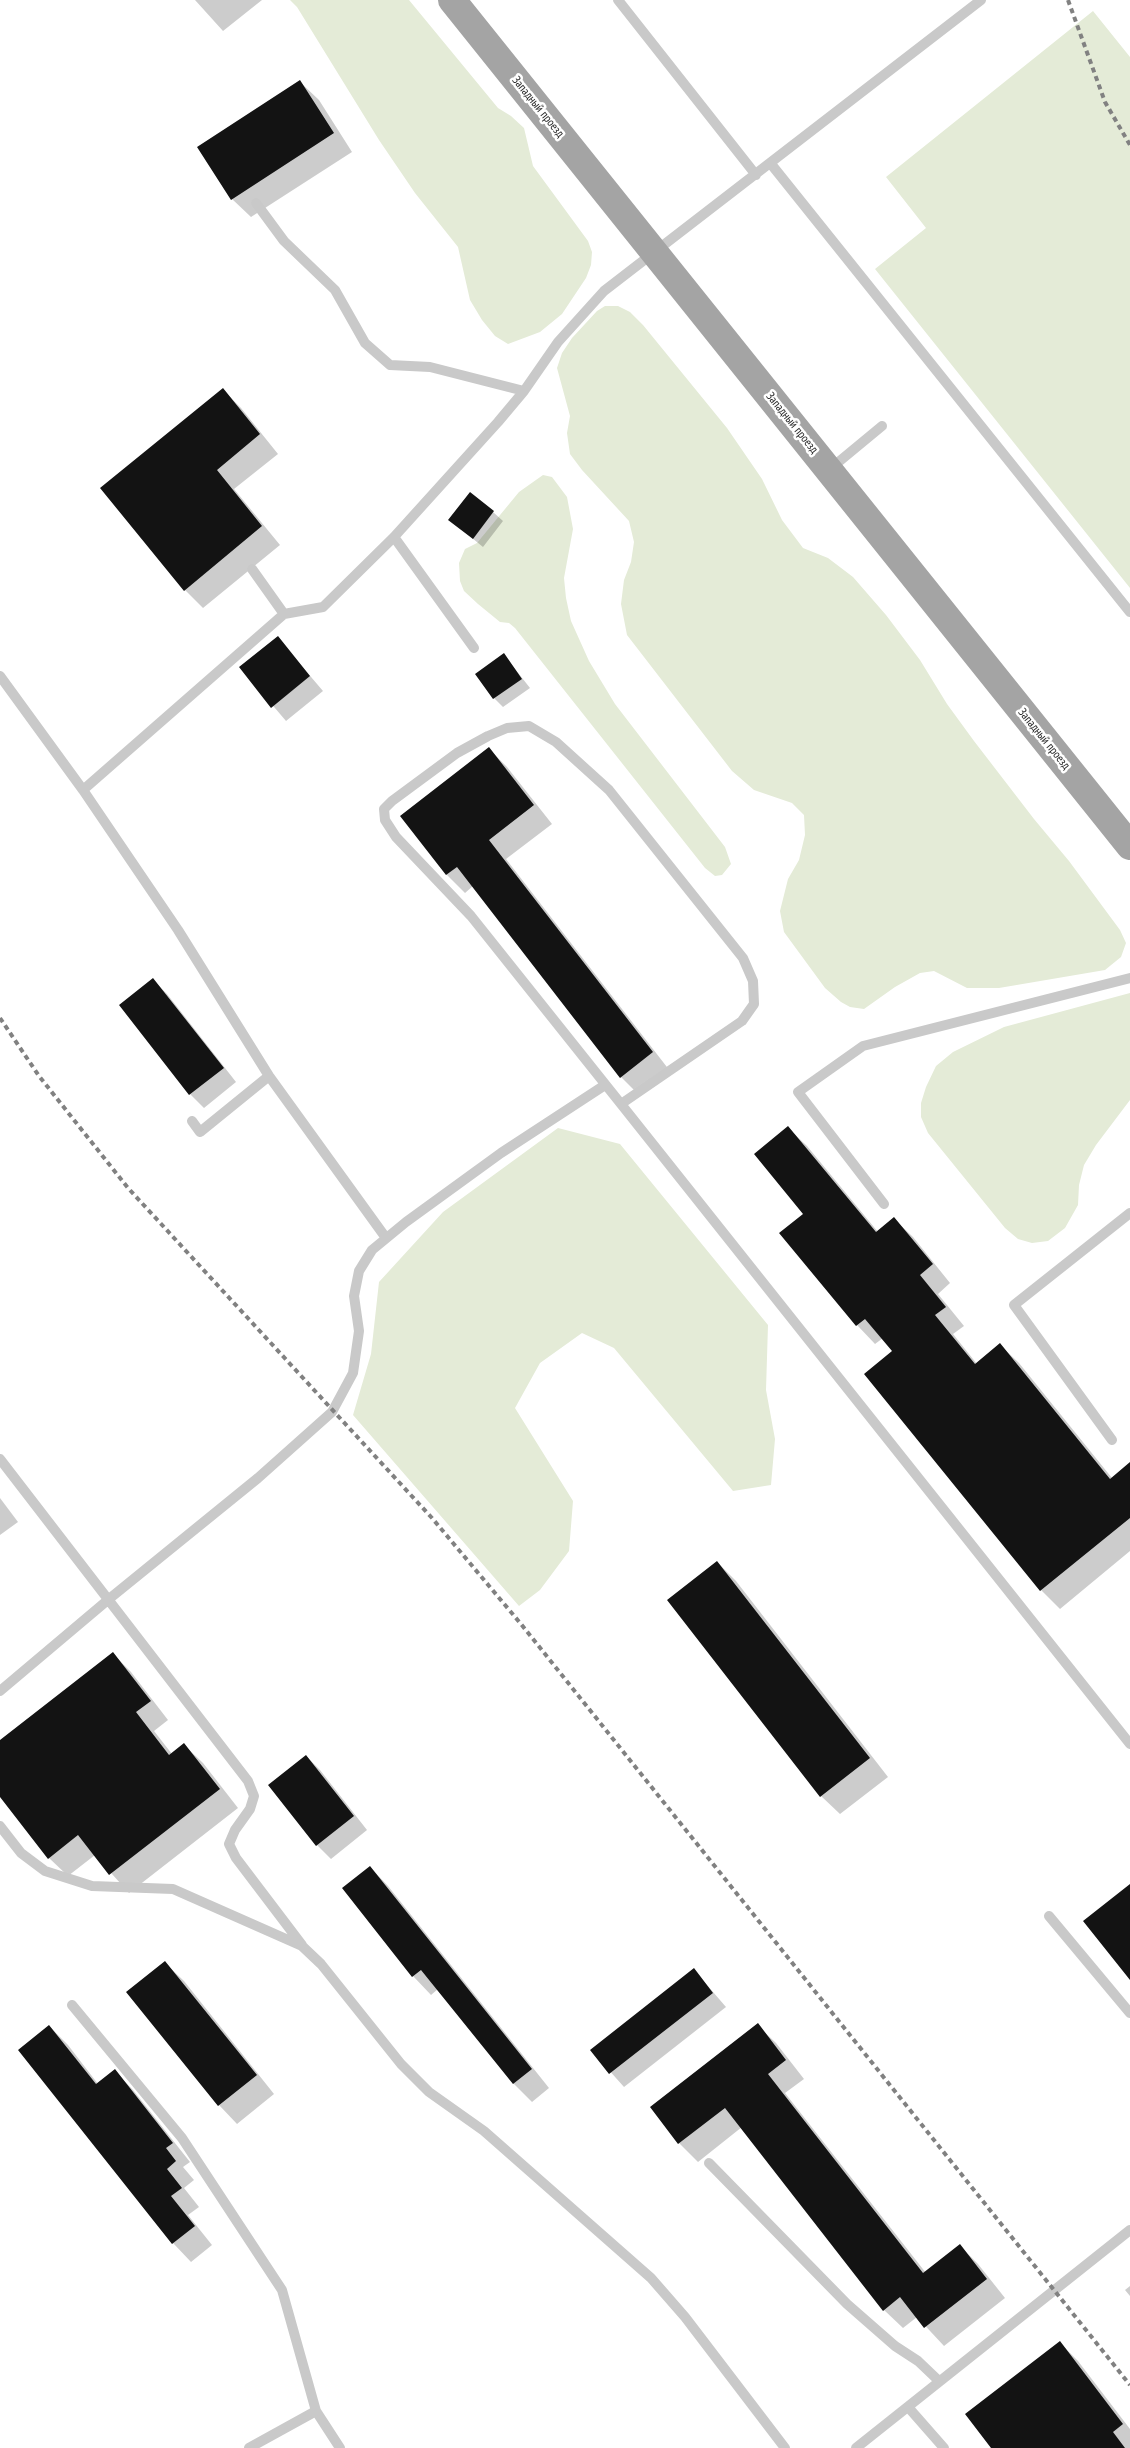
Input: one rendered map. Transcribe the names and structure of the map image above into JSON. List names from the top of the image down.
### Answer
{
  "streets": {
    "main road": ["Западный проезд"]
  }
}
